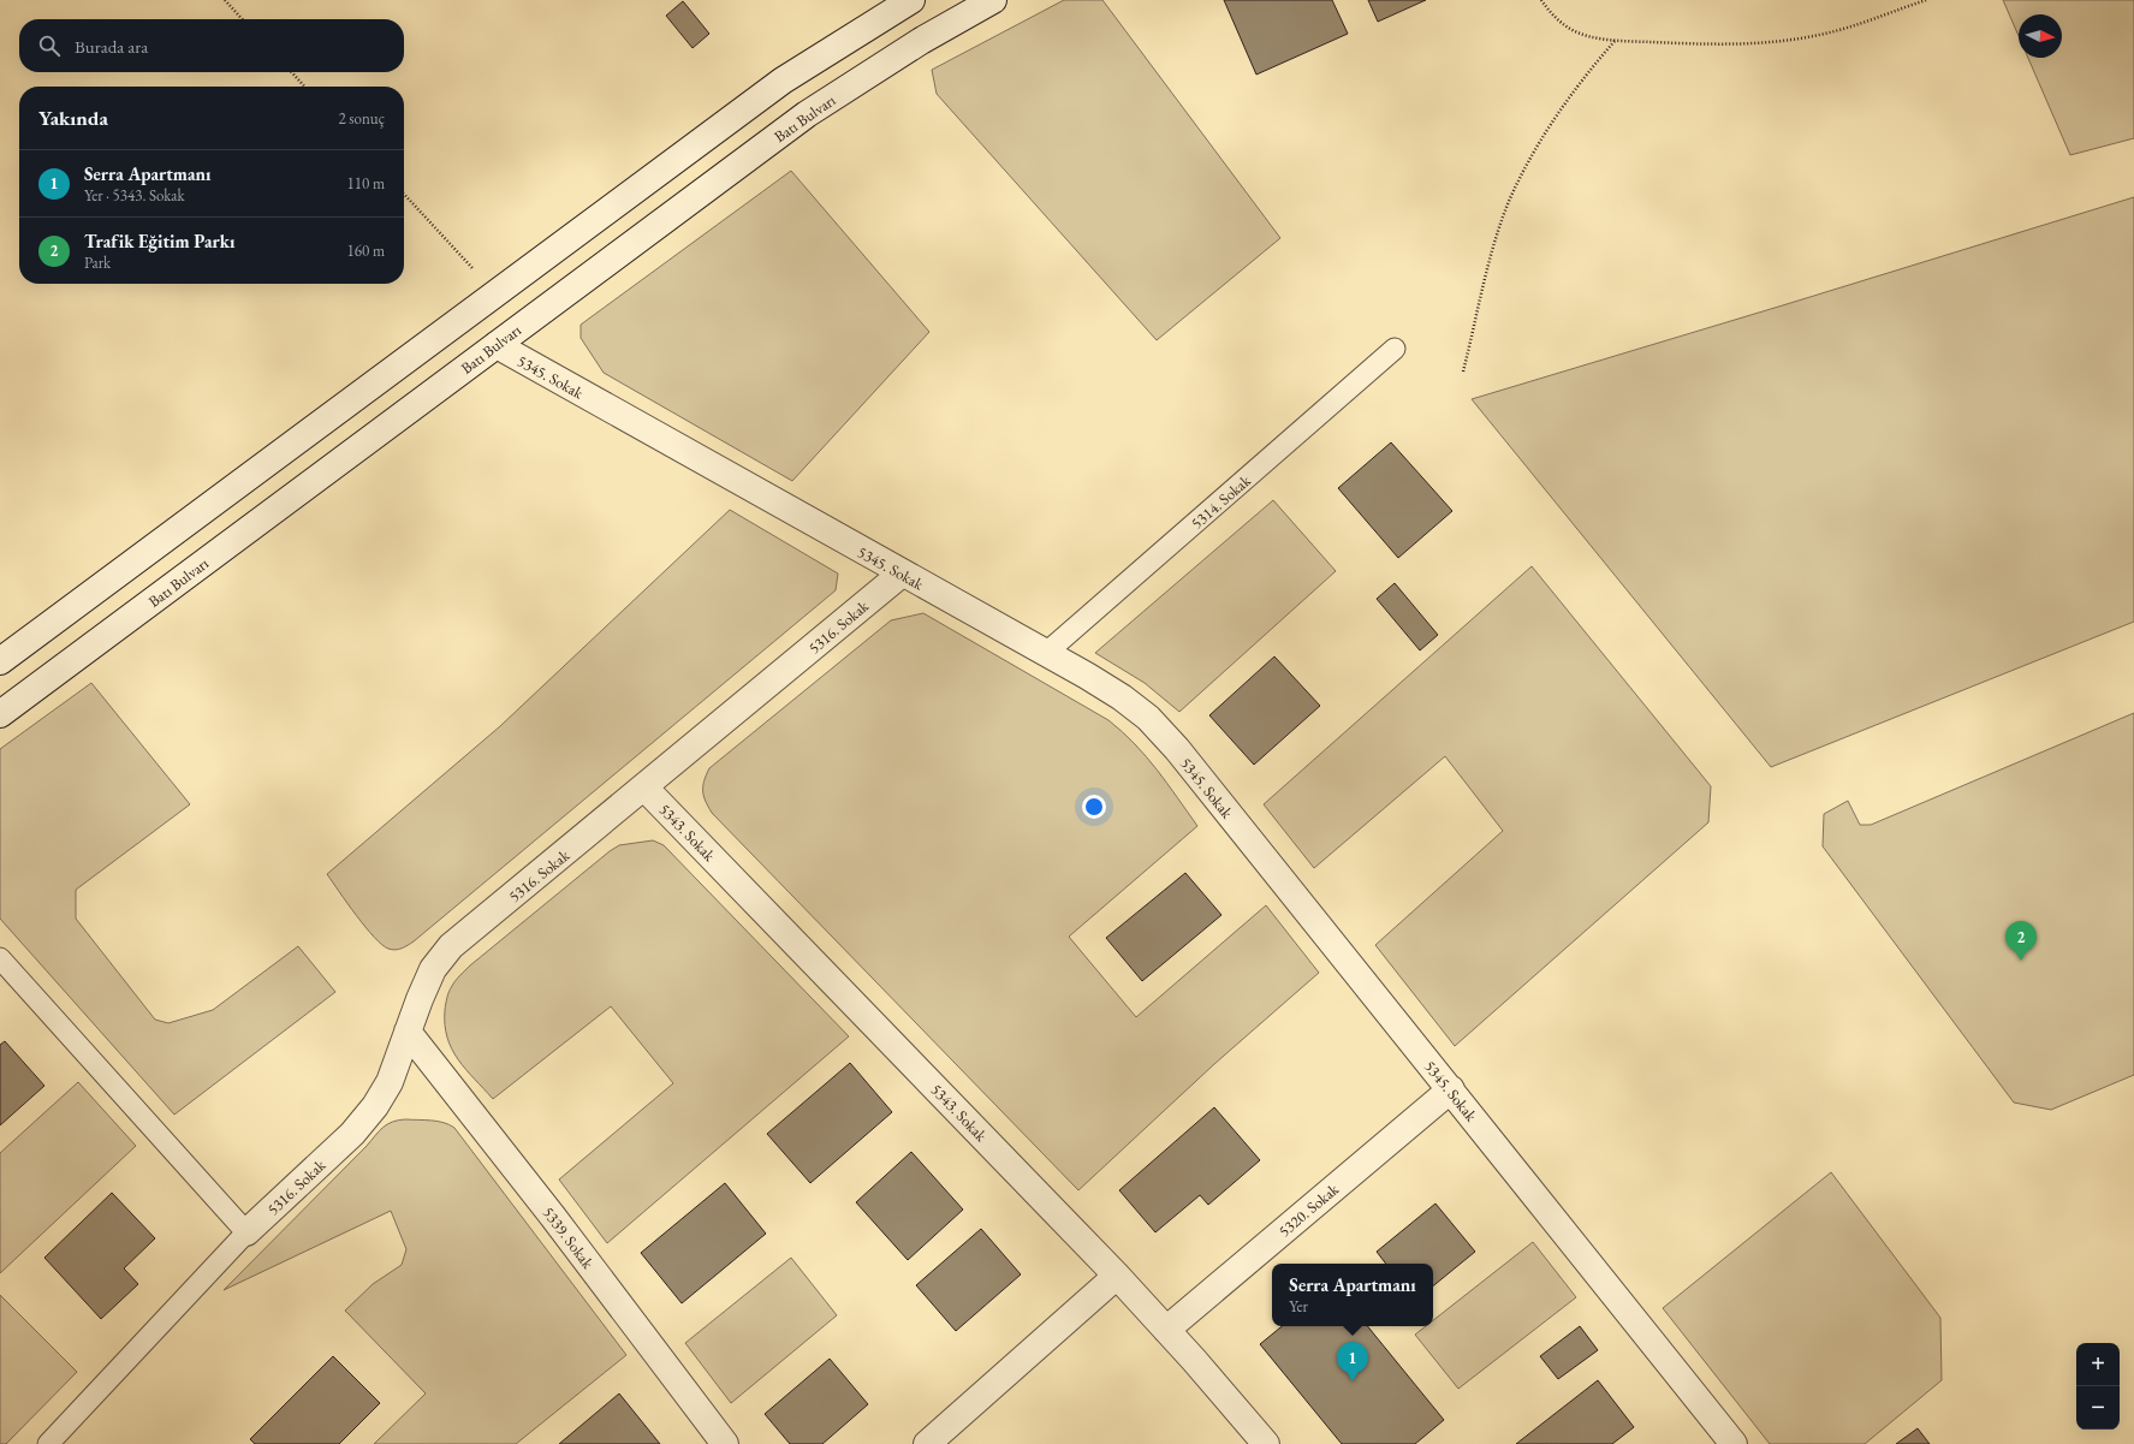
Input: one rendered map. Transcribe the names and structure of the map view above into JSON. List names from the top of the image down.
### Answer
{
  "streets": {
    "street": [
      "Batı Bulvarı",
      "5345. Sokak",
      "5316. Sokak",
      "5343. Sokak",
      "5320. Sokak",
      "5339. Sokak"
    ],
    "lane": ["5314. Sokak"]
  },
  "crossings": [
    ["Batı Bulvarı", "5345. Sokak"],
    ["5345. Sokak", "5314. Sokak"],
    ["5345. Sokak", "5316. Sokak"],
    ["5345. Sokak", "5320. Sokak"],
    ["5316. Sokak", "5343. Sokak"],
    ["5316. Sokak", "5339. Sokak"],
    ["5343. Sokak", "5320. Sokak"]
  ],
  "north": "right",
  "page": {
    "search": "Burada ara",
    "heading": ["Yakında", "2 sonuç"],
    "list": [
      {
        "mark": "1",
        "name": "Serra Apartmanı",
        "note": "Yer · 5343. Sokak",
        "value": "110 m"
      },
      {
        "mark": "2",
        "name": "Trafik Eğitim Parkı",
        "note": "Park",
        "value": "160 m"
      }
    ],
    "pins": ["2", "1"],
    "popup": ["Serra Apartmanı", "Yer"],
    "map_buttons": ["+", "−"]
  }
}
